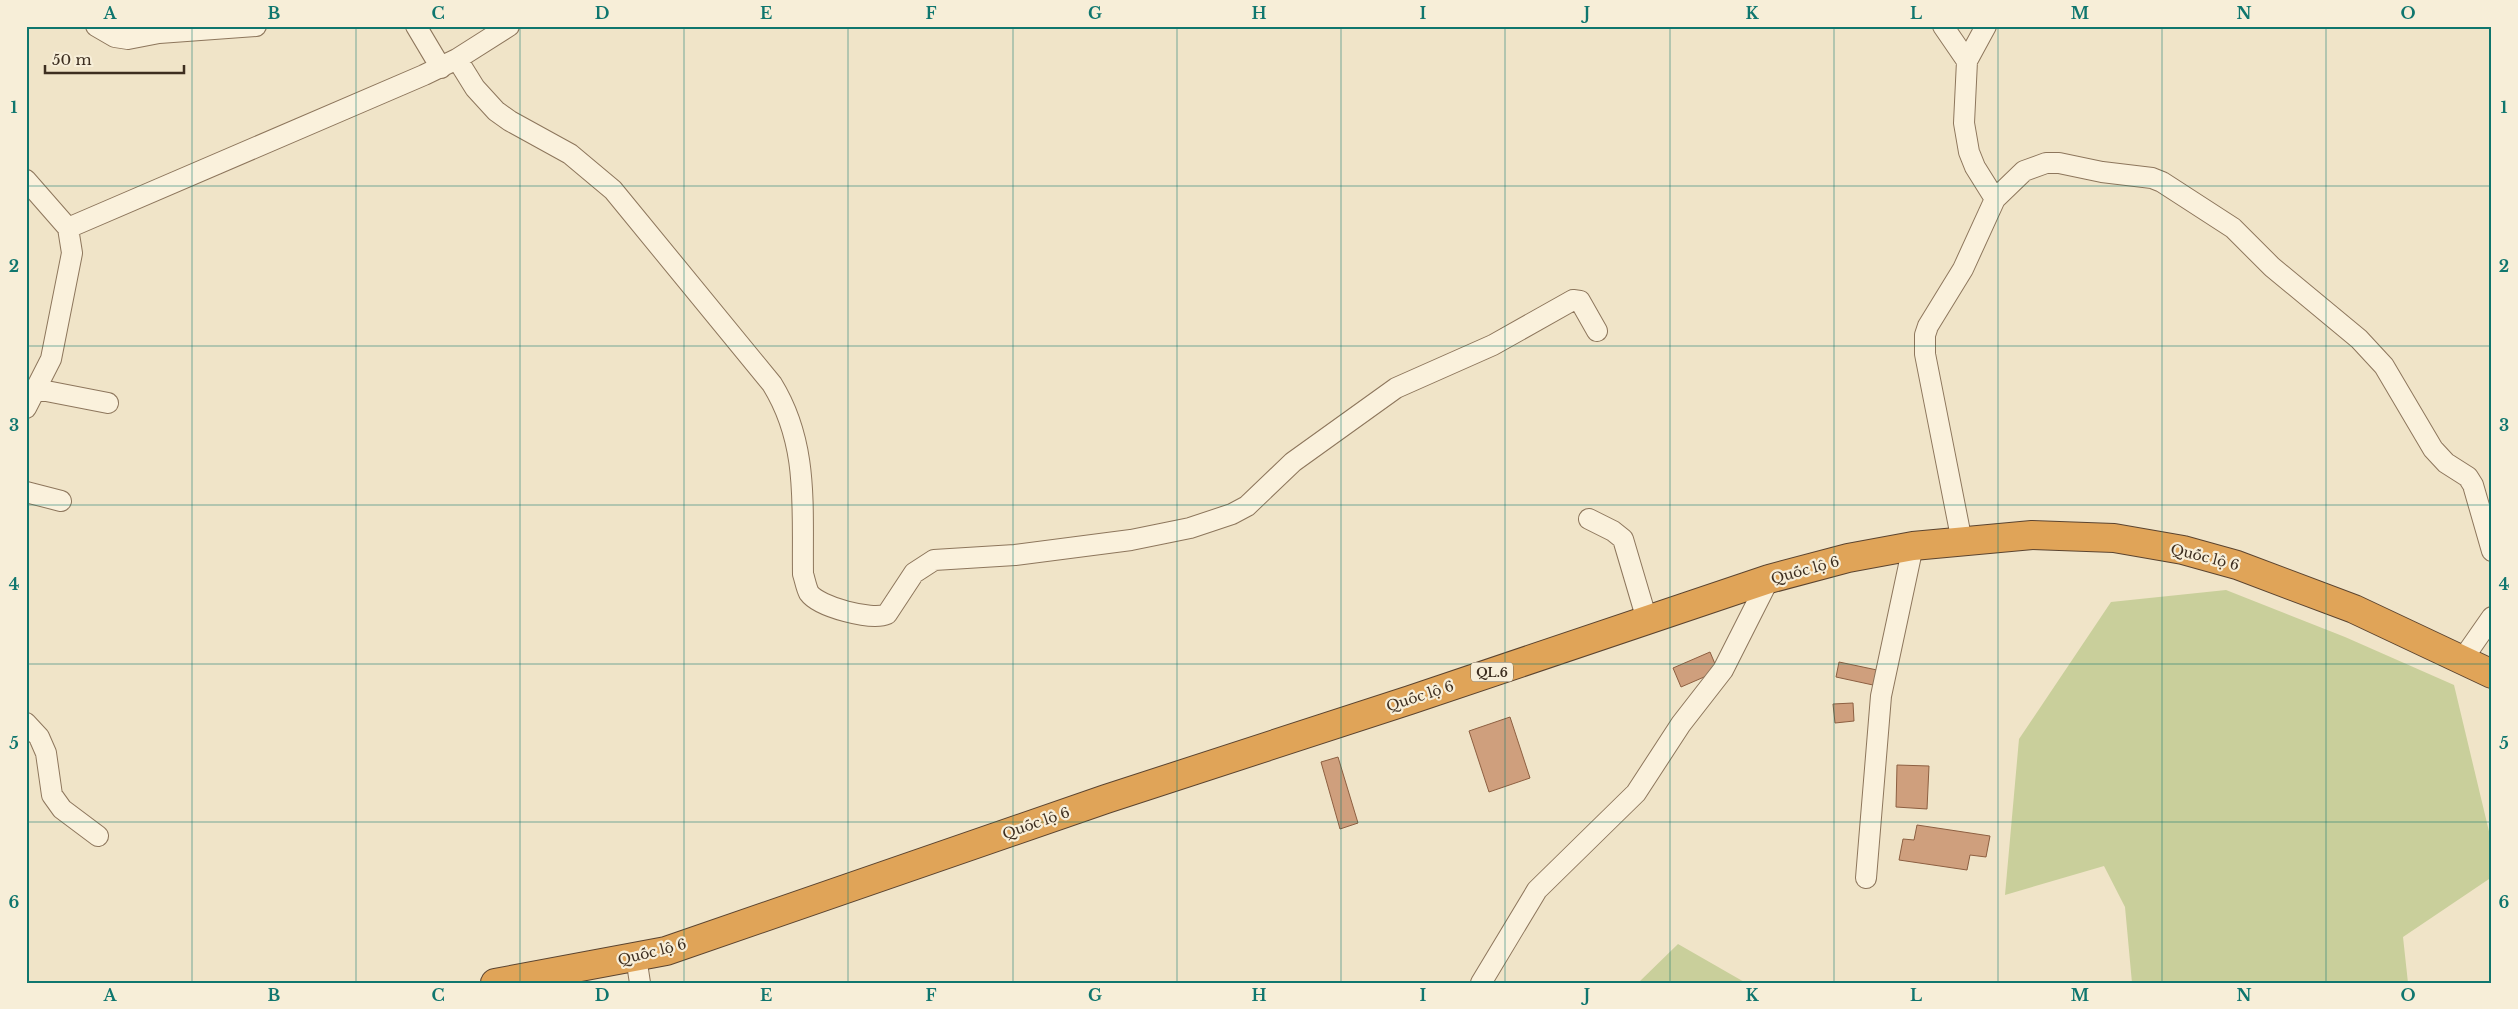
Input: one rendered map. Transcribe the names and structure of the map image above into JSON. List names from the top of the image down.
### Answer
{
  "streets": {
    "highway": ["Quốc lộ 6", "QL.6"]
  },
  "scale_bar": "50 m",
  "grid": {
    "columns": [
      "A",
      "B",
      "C",
      "D",
      "E",
      "F",
      "G",
      "H",
      "I",
      "J",
      "K",
      "L",
      "M",
      "N",
      "O"
    ],
    "rows": [
      "1",
      "2",
      "3",
      "4",
      "5",
      "6"
    ]
  }
}
